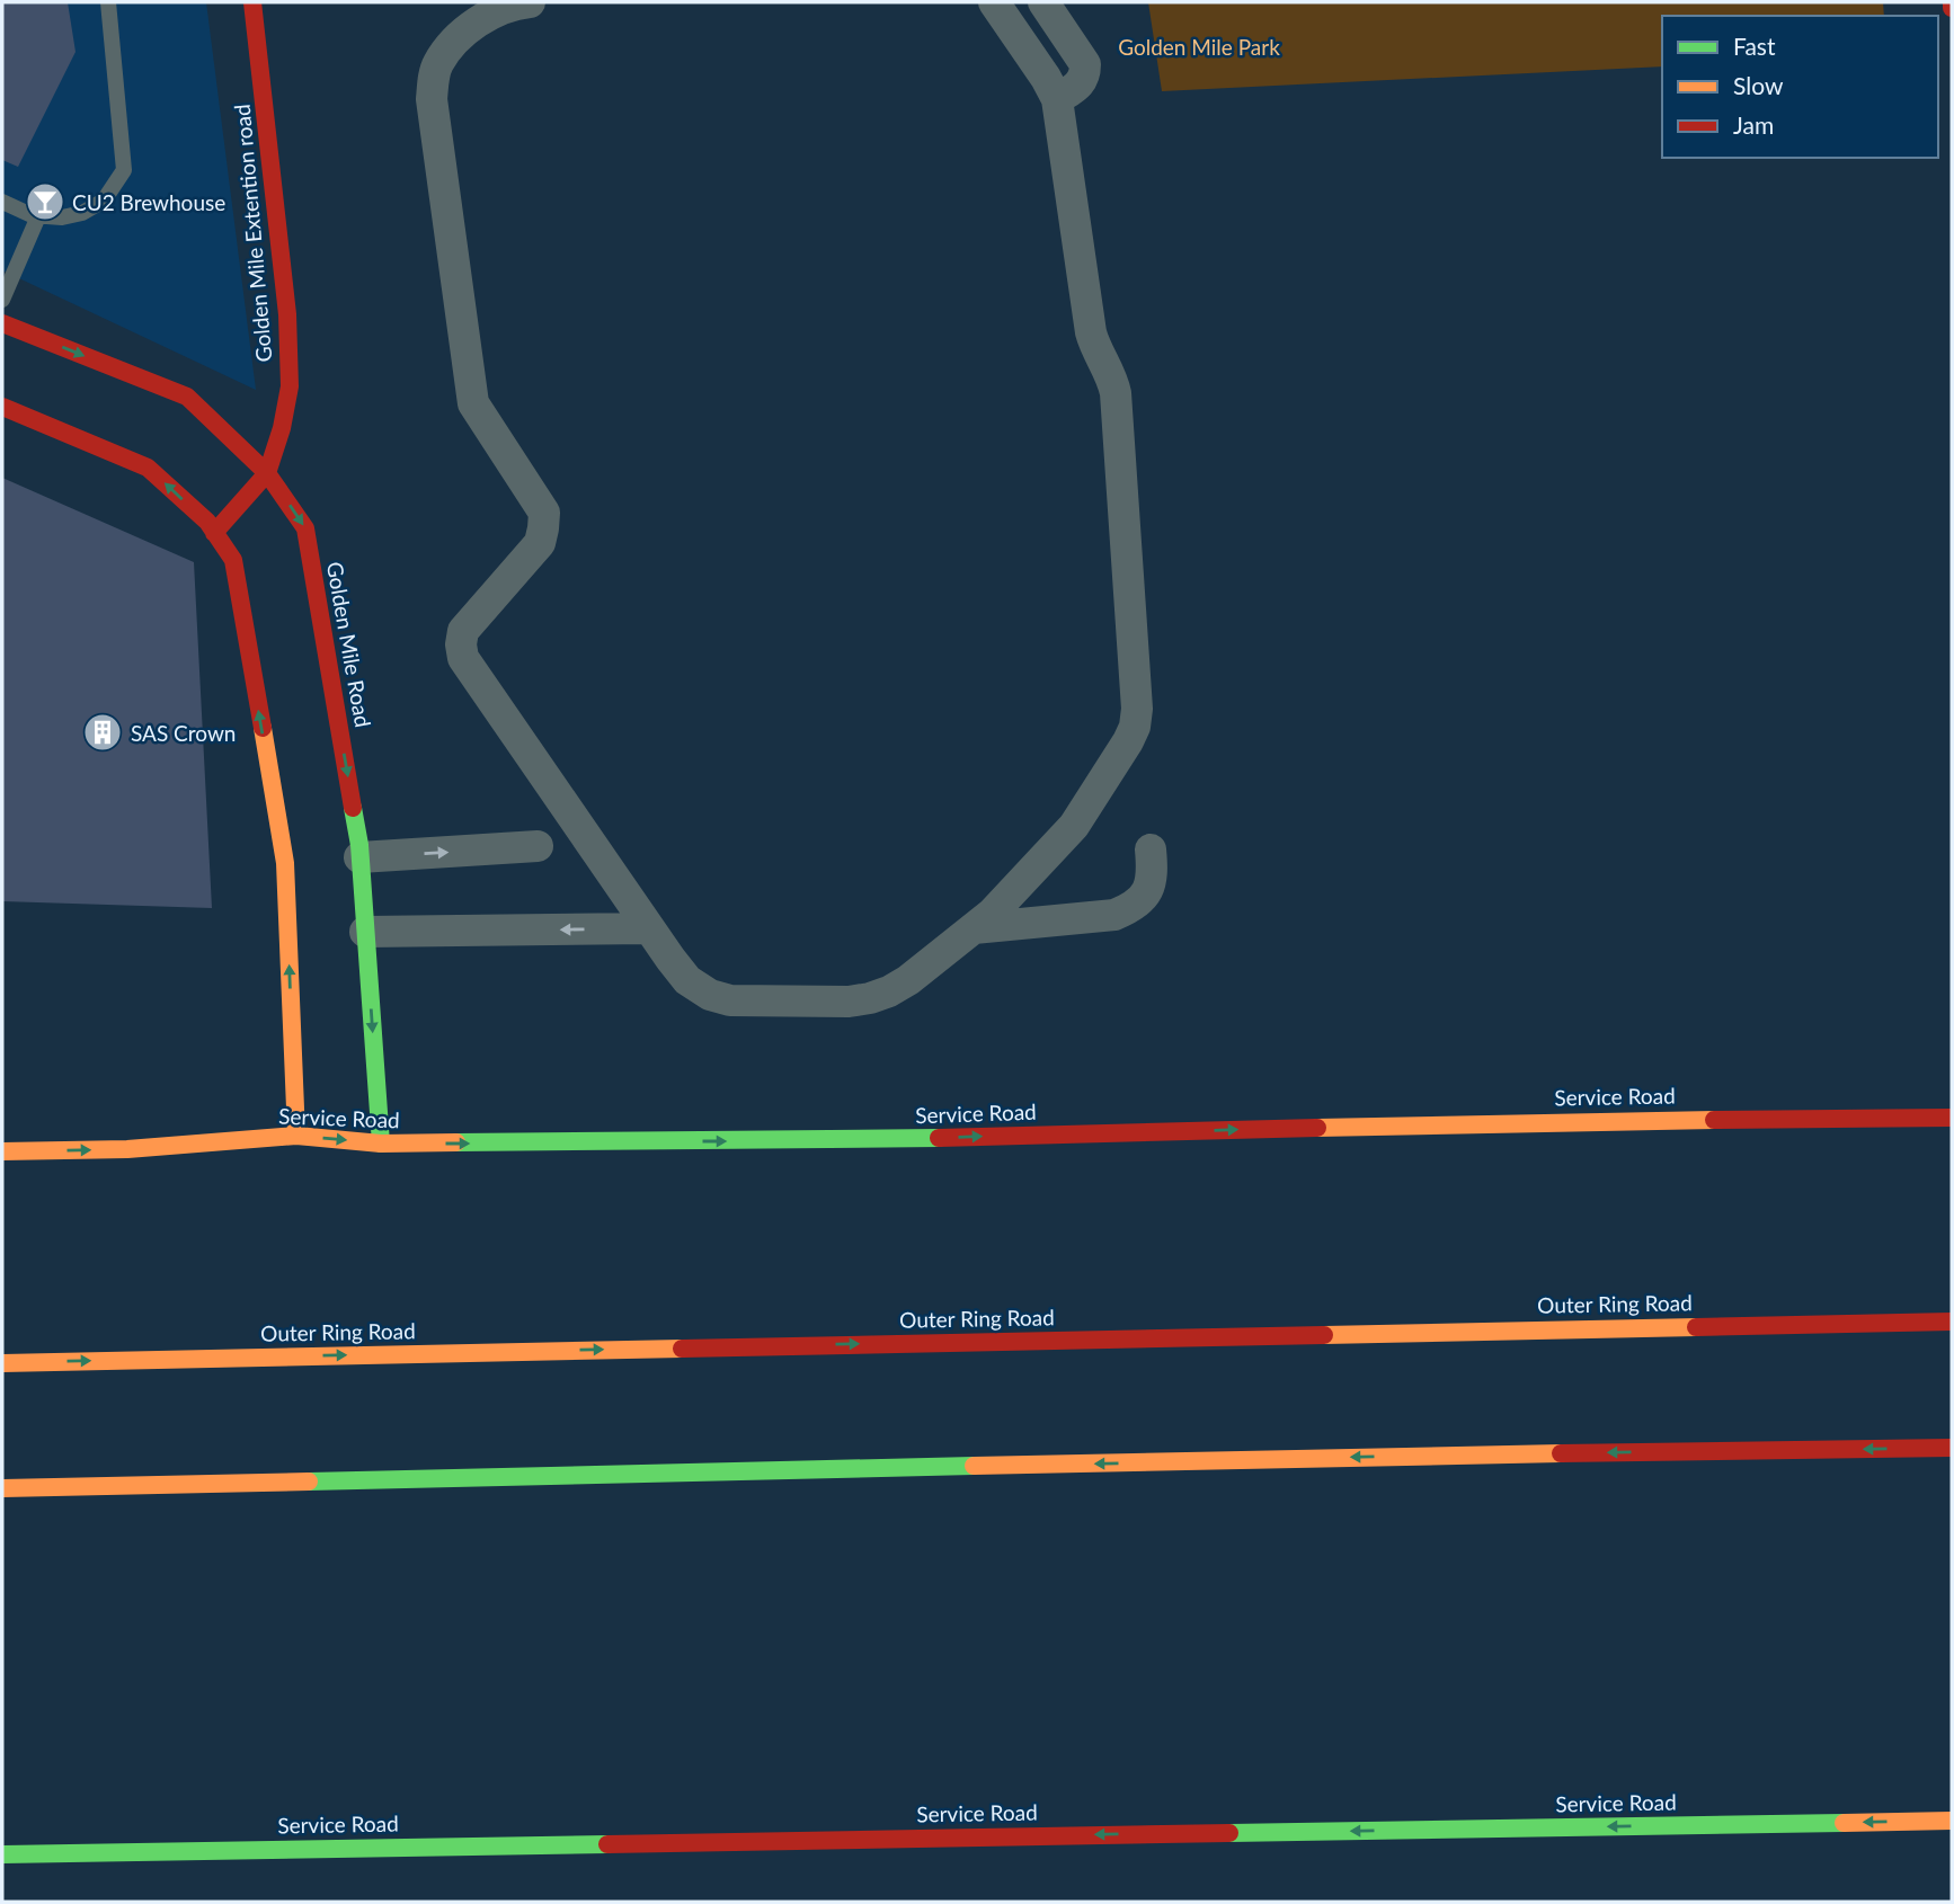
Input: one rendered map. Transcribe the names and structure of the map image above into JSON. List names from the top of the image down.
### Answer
{
  "streets": {
    "main road": [
      "Golden Mile Extention road",
      "Golden Mile Road",
      "Service Road",
      "Outer Ring Road"
    ]
  },
  "crossings": [
    ["Golden Mile Extention road", "Golden Mile Road"],
    ["Golden Mile Road", "Service Road"]
  ],
  "parks": ["Golden Mile Park"],
  "places": {
    "bar": ["CU2 Brewhouse"],
    "building": ["SAS Crown"]
  },
  "legend": ["Fast", "Slow", "Jam"]
}
